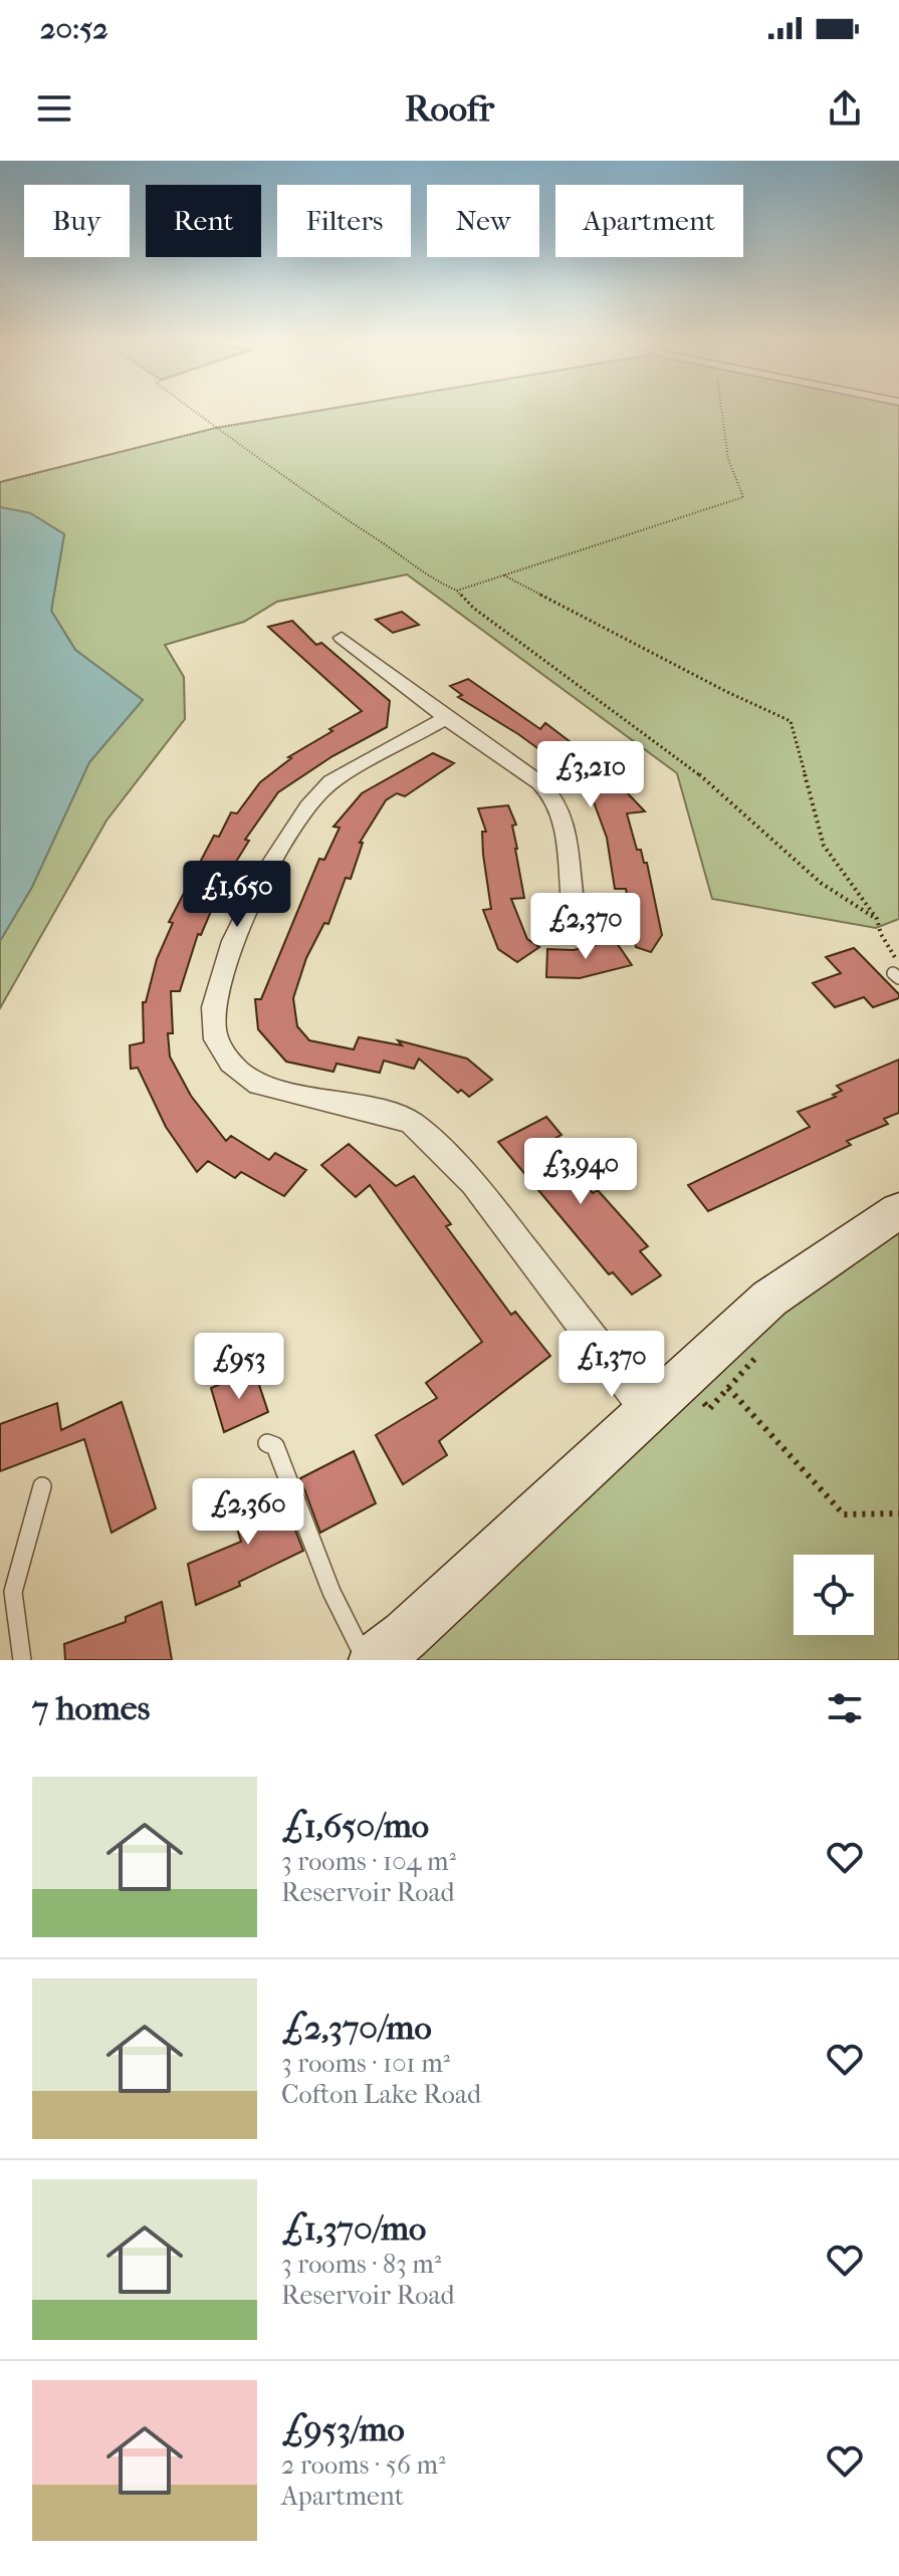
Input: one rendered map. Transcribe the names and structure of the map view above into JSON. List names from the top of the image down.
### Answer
{
  "page": {
    "status": "20:52",
    "header": "Roofr",
    "chip": [
      "Buy",
      "Rent",
      "Filters",
      "New",
      "Apartment"
    ],
    "price": [
      "£3,210",
      "£1,650",
      "£2,370",
      "£3,940",
      "£1,370",
      "£953",
      "£2,360"
    ],
    "heading": "7 homes",
    "list": [
      {
        "name": "£1,650/mo",
        "note": "3 rooms · 104 m² · Reservoir Road"
      },
      {
        "name": "£2,370/mo",
        "note": "3 rooms · 101 m² · Cofton Lake Road"
      },
      {
        "name": "£1,370/mo",
        "note": "3 rooms · 83 m² · Reservoir Road"
      },
      {
        "name": "£953/mo",
        "note": "2 rooms · 56 m² · Apartment"
      }
    ]
  }
}
